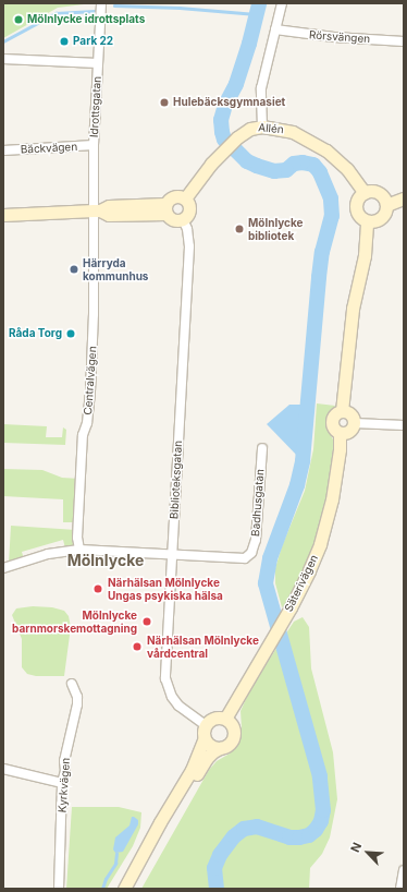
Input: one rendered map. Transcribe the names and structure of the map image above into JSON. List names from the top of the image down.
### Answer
{
  "streets": {
    "street": [
      "Rörsvängen",
      "Idrottsgatan",
      "Allén",
      "Bäckvägen",
      "Centralvägen",
      "Biblioteksgatan",
      "Badhusgatan",
      "Säterivägen",
      "Kyrkvägen"
    ]
  },
  "crossings": [
    ["Idrottsgatan", "Bäckvägen"],
    ["Idrottsgatan", "Centralvägen"],
    ["Allén", "Biblioteksgatan"],
    ["Biblioteksgatan", "Badhusgatan"],
    ["Biblioteksgatan", "Säterivägen"]
  ],
  "districts": ["Mölnlycke"],
  "places": [
    "Mölnlycke idrottsplats",
    "Park 22",
    "Hulebäcksgymnasiet",
    "Mölnlycke bibliotek",
    "Härryda kommunhus",
    "Råda Torg",
    "Närhälsan Mölnlycke Ungas psykiska hälsa",
    "Mölnlycke barnmorskemottagning",
    "Närhälsan Mölnlycke vårdcentral"
  ],
  "north": "top left"
}
